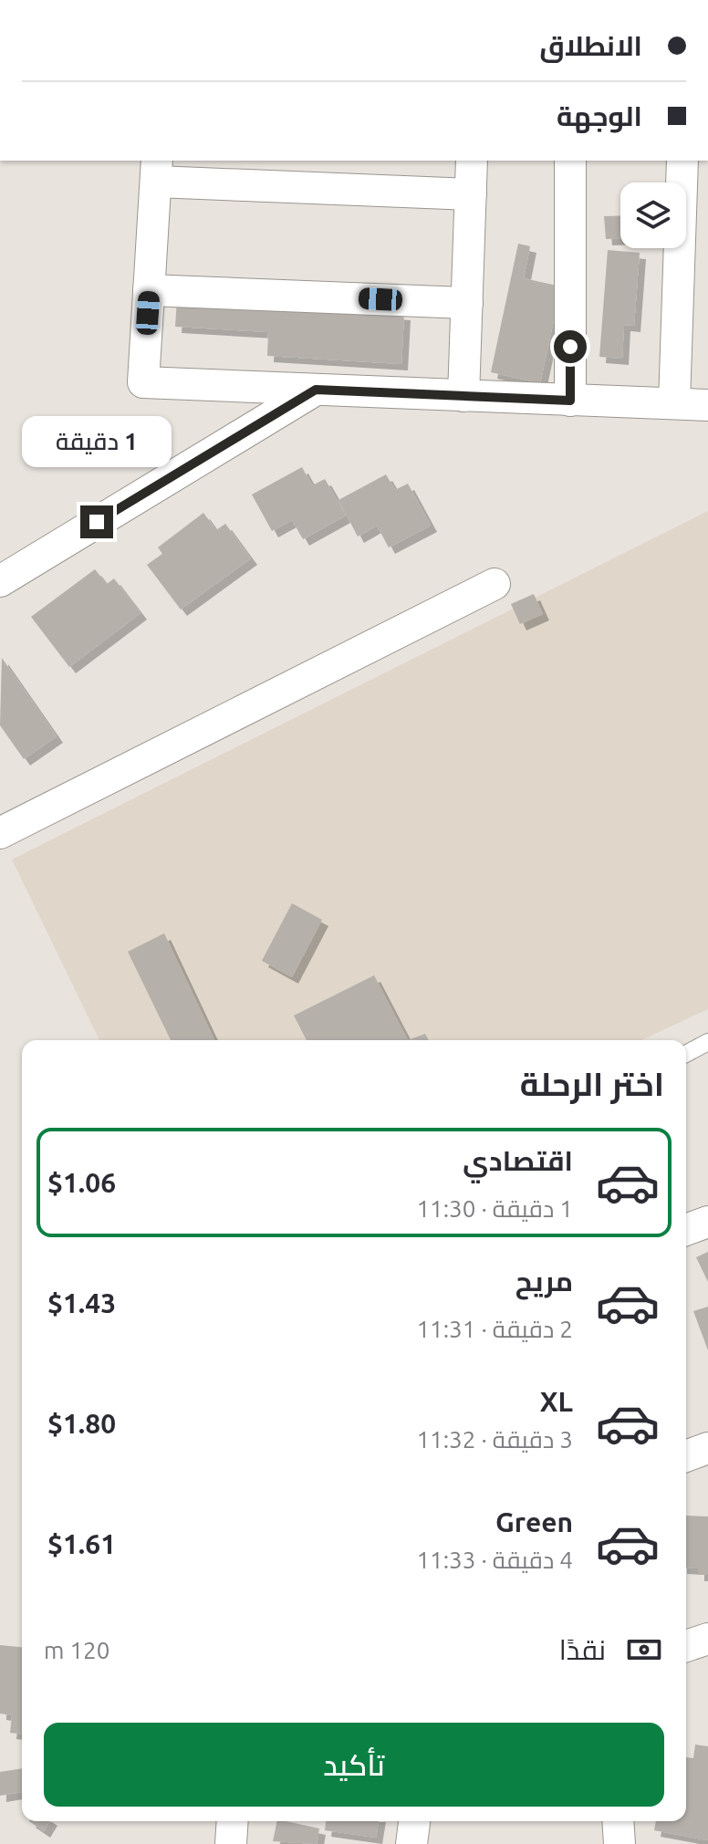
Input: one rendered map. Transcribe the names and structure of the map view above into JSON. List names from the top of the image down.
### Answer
{
  "page": {
    "banner": ["الانطلاق", "الوجهة"],
    "bubble": "1 دقيقة",
    "heading": "اختر الرحلة",
    "list": [
      {
        "name": "اقتصادي",
        "note": "1 دقيقة · 11:30",
        "value": "$1.06"
      },
      {
        "name": "مريح",
        "note": "2 دقيقة · 11:31",
        "value": "$1.43"
      },
      {
        "name": "XL",
        "note": "3 دقيقة · 11:32",
        "value": "$1.80"
      },
      {
        "name": "Green",
        "note": "4 دقيقة · 11:33",
        "value": "$1.61"
      }
    ],
    "pay": ["نقدًا", "120 m"],
    "buttons": "تأكيد"
  }
}
